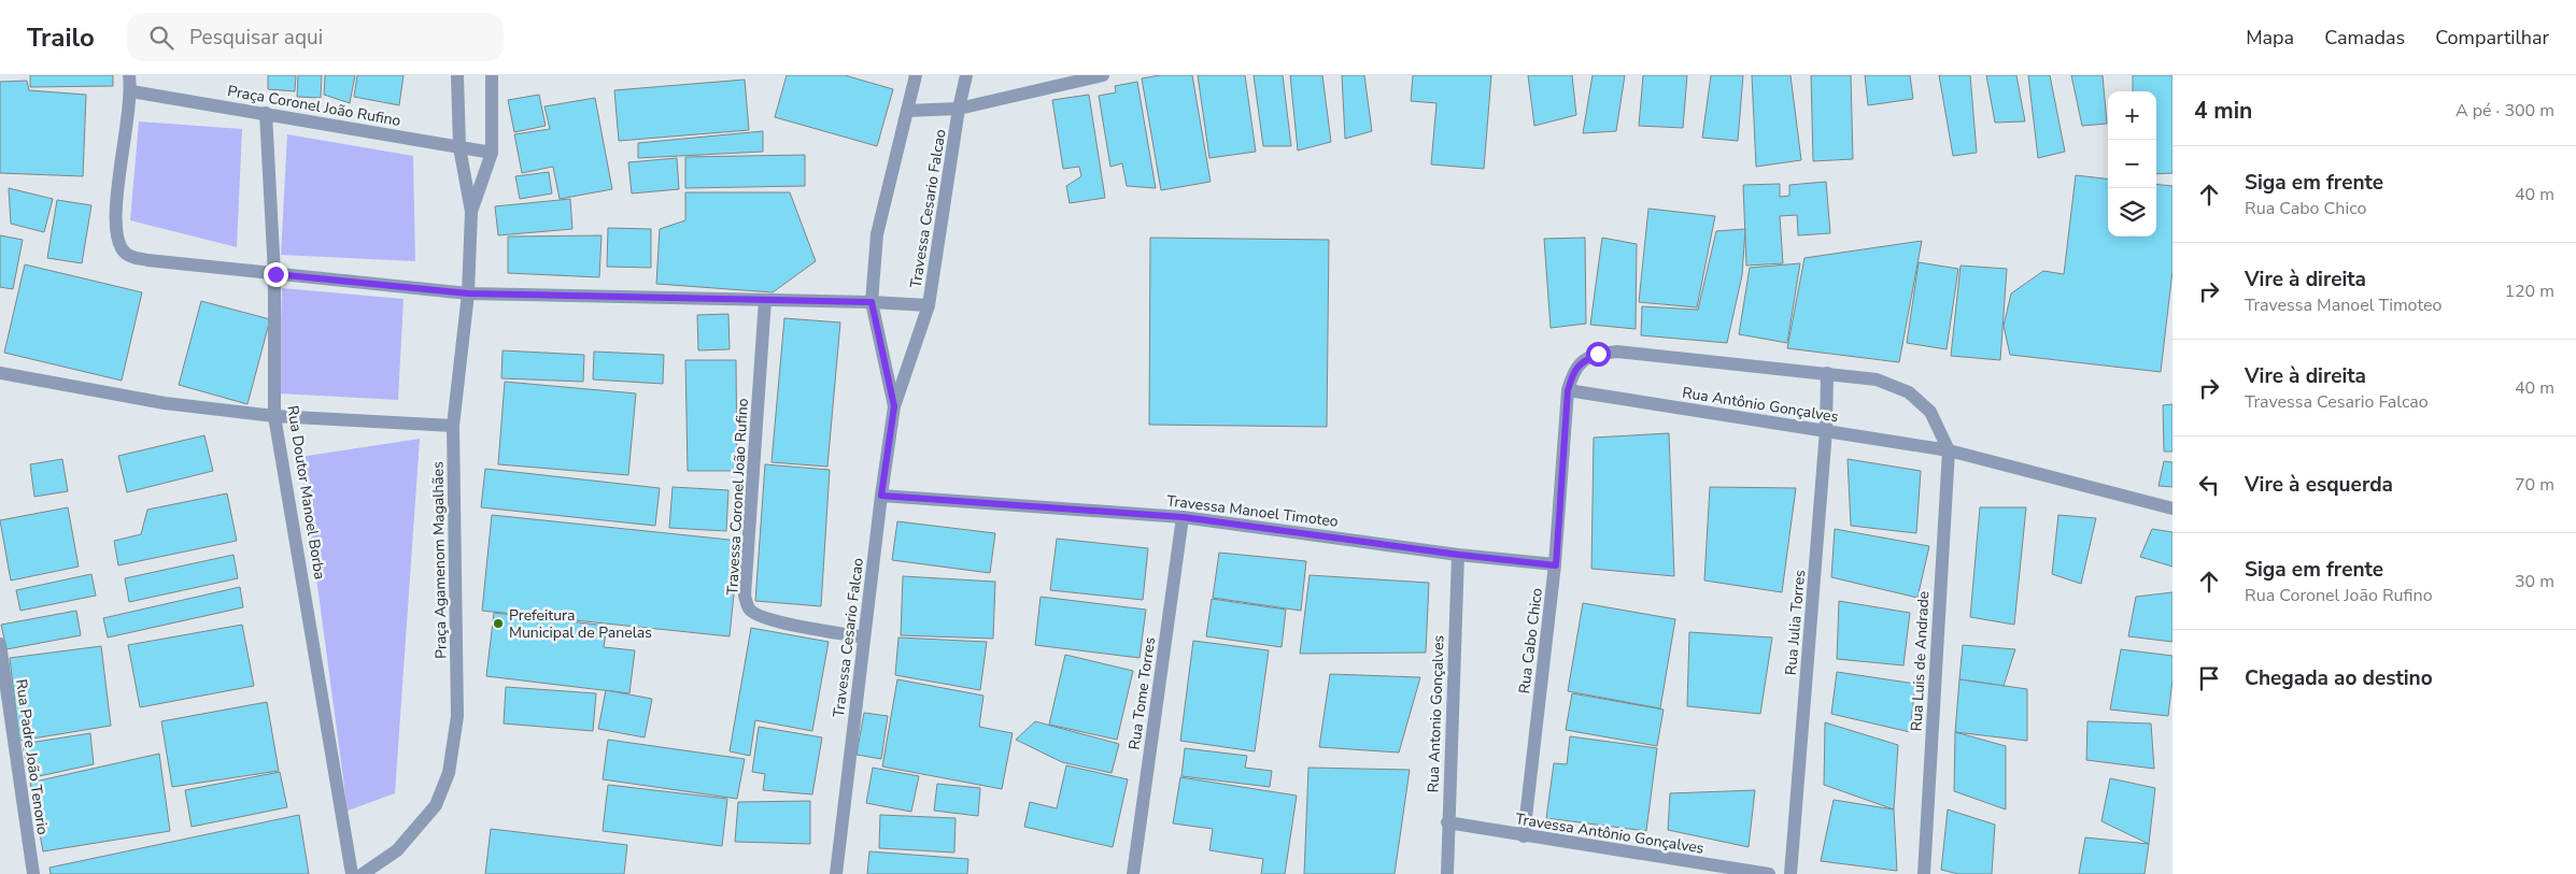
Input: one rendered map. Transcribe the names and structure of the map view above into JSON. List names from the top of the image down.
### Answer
{
  "streets": {
    "street": [
      "Praça Coronel João Rufino",
      "Travessa Cesario Falcao",
      "Rua Antônio Gonçalves",
      "Rua Doutor Manoel Borba",
      "Travessa Coronel João Rufino",
      "Travessa Manoel Timoteo",
      "Praça Agamenom Magalhães",
      "Rua Julia Torres",
      "Rua Cabo Chico",
      "Rua Luis de Andrade",
      "Rua Tome Torres",
      "Rua Antonio Gonçalves",
      "Rua Padre João Tenorio",
      "Travessa Antônio Gonçalves"
    ]
  },
  "crossings": [
    ["Praça Coronel João Rufino", "Rua Doutor Manoel Borba"],
    ["Praça Coronel João Rufino", "Praça Agamenom Magalhães"],
    ["Travessa Cesario Falcao", "Travessa Coronel João Rufino"],
    ["Travessa Cesario Falcao", "Travessa Manoel Timoteo"],
    ["Rua Antônio Gonçalves", "Rua Julia Torres"],
    ["Rua Antônio Gonçalves", "Rua Cabo Chico"],
    ["Rua Antônio Gonçalves", "Rua Luis de Andrade"],
    ["Travessa Manoel Timoteo", "Rua Cabo Chico"],
    ["Travessa Manoel Timoteo", "Rua Tome Torres"],
    ["Travessa Manoel Timoteo", "Rua Antonio Gonçalves"],
    ["Rua Julia Torres", "Rua Cabo Chico"],
    ["Rua Cabo Chico", "Travessa Antônio Gonçalves"],
    ["Rua Antonio Gonçalves", "Travessa Antônio Gonçalves"]
  ],
  "places": ["Prefeitura Municipal de Panelas"],
  "page": {
    "header": "Trailo",
    "search": "Pesquisar aqui",
    "nav": ["Mapa", "Camadas", "Compartilhar"],
    "heading": ["4 min", "A pé · 300 m"],
    "map_buttons": ["+", "−"],
    "list": [
      ["Siga em frente", "Rua Cabo Chico", "40 m"],
      ["Vire à direita", "Travessa Manoel Timoteo", "120 m"],
      ["Vire à direita", "Travessa Cesario Falcao", "40 m"],
      ["Vire à esquerda", "70 m"],
      ["Siga em frente", "Rua Coronel João Rufino", "30 m"],
      "Chegada ao destino"
    ]
  }
}
